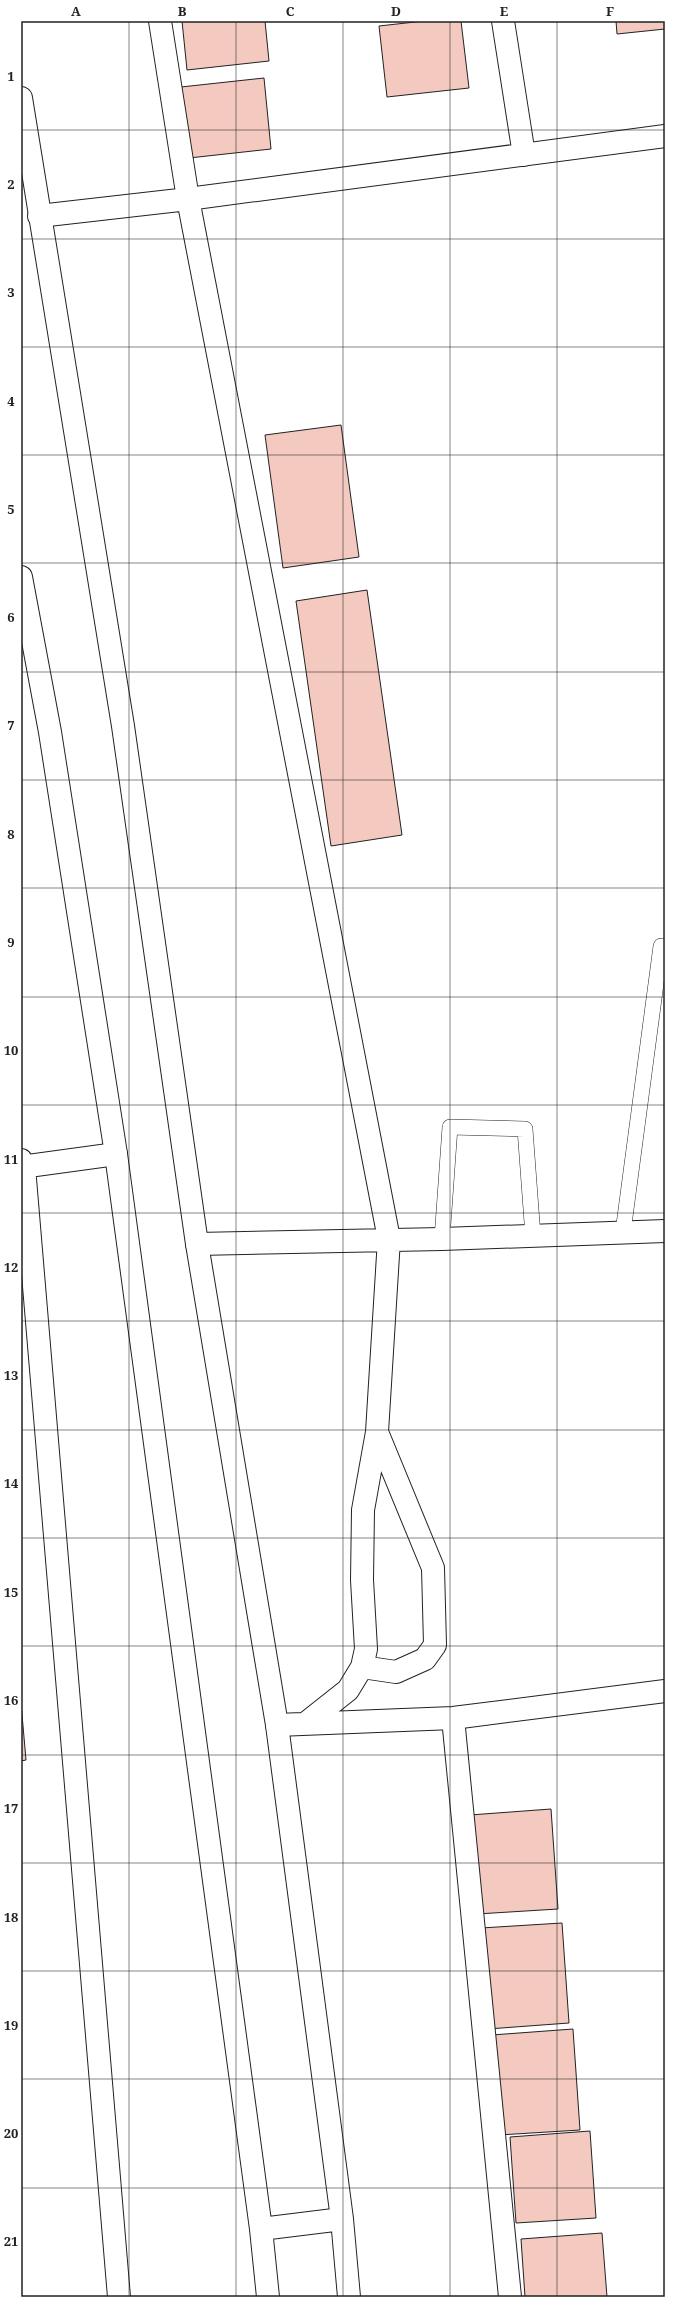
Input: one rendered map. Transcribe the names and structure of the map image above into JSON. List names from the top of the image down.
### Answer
{
  "grid": {
    "columns": [
      "A",
      "B",
      "C",
      "D",
      "E",
      "F"
    ],
    "rows": [
      "1",
      "2",
      "3",
      "4",
      "5",
      "6",
      "7",
      "8",
      "9",
      "10",
      "11",
      "12",
      "13",
      "14",
      "15",
      "16",
      "17",
      "18",
      "19",
      "20",
      "21"
    ]
  }
}
